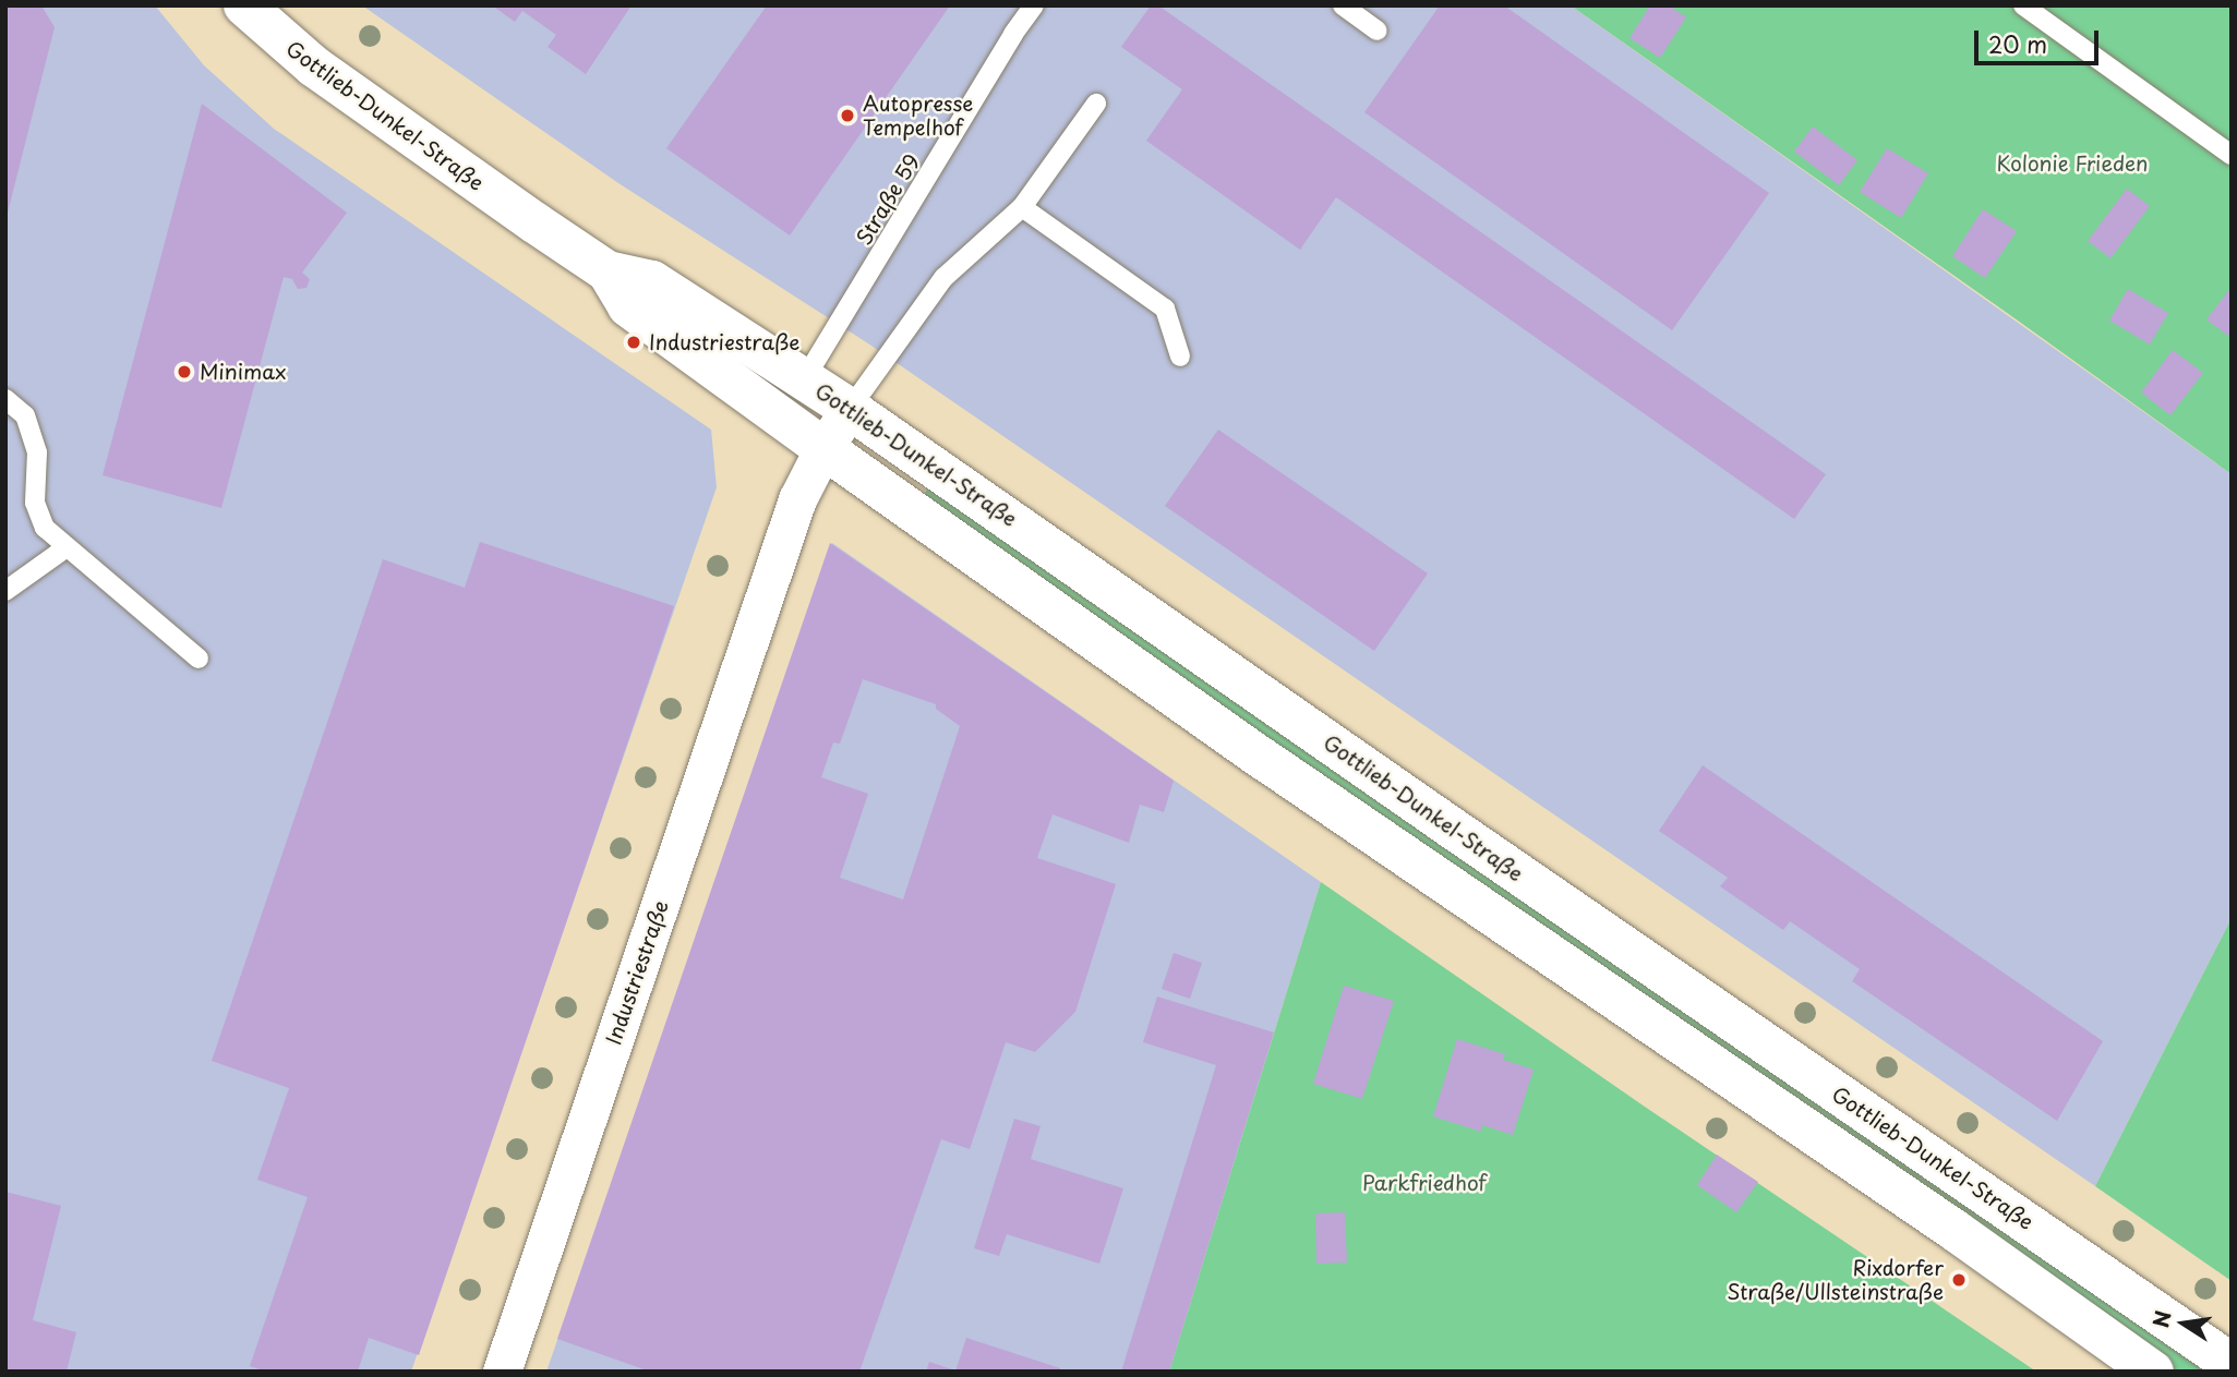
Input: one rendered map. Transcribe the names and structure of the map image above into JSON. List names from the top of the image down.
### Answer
{
  "streets": {
    "street": ["Gottlieb-Dunkel-Straße", "Industriestraße"],
    "lane": ["Straße 59"]
  },
  "crossings": [
    ["Gottlieb-Dunkel-Straße", "Straße 59"],
    ["Gottlieb-Dunkel-Straße", "Industriestraße"]
  ],
  "parks": ["Kolonie Frieden", "Parkfriedhof"],
  "places": [
    "Autopresse Tempelhof",
    "Industriestraße",
    "Minimax",
    "Rixdorfer Straße/Ullsteinstraße"
  ],
  "scale_bar": "20 m",
  "north": "left"
}
